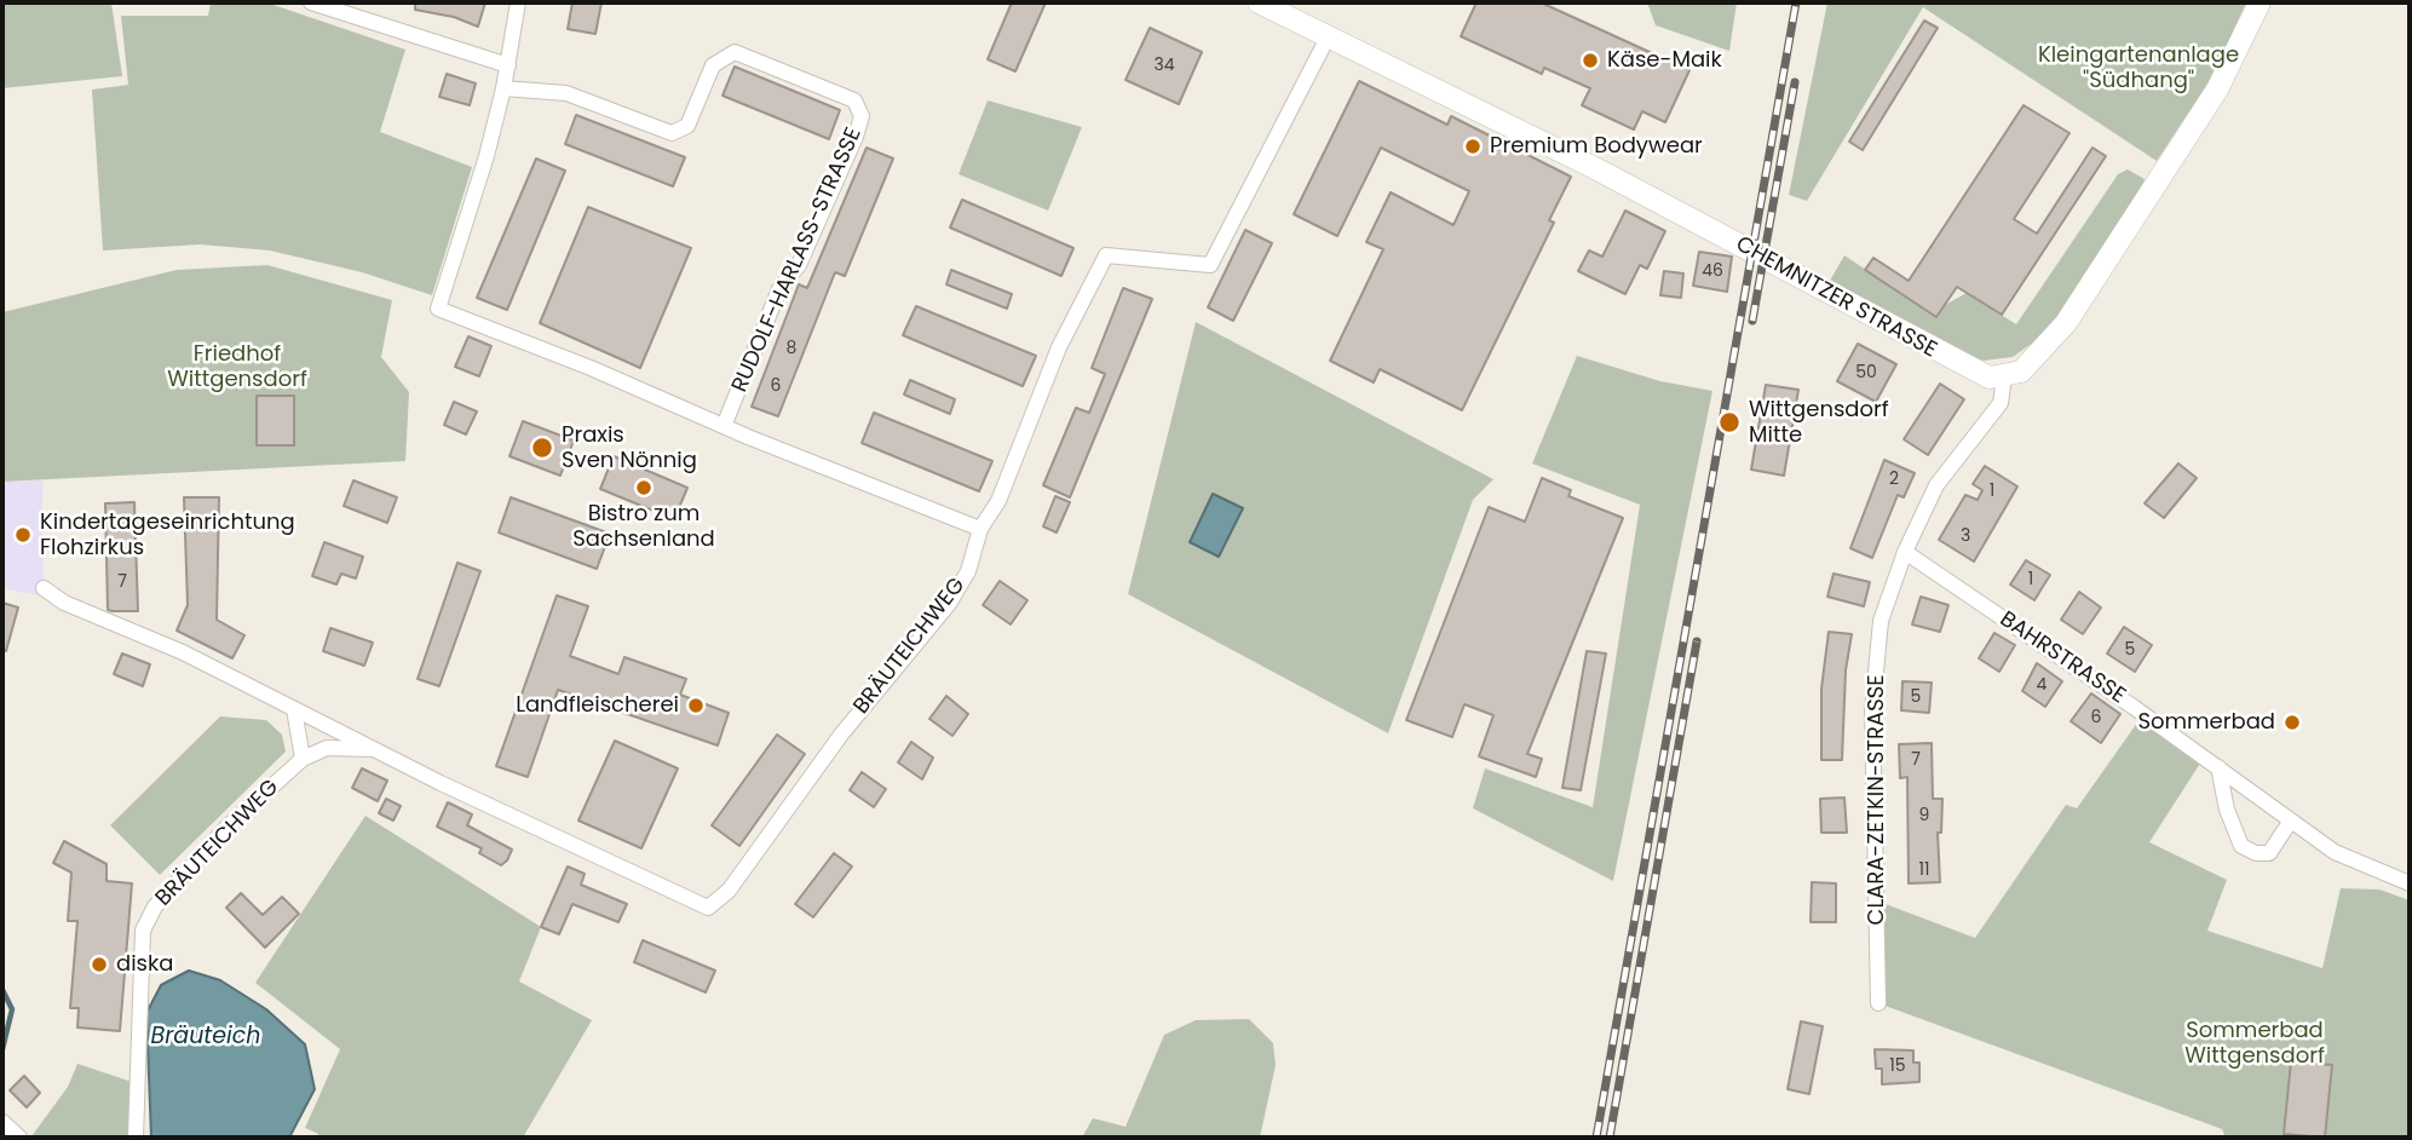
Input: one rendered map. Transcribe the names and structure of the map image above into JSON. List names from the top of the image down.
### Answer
{
  "streets": {
    "street": [
      "RUDOLF-HARLASS-STRASSE",
      "CHEMNITZER STRASSE",
      "BRÄUTEICHWEG",
      "BAHRSTRASSE",
      "CLARA-ZETKIN-STRASSE"
    ]
  },
  "crossings": [
    ["CHEMNITZER STRASSE", "BRÄUTEICHWEG"],
    ["CHEMNITZER STRASSE", "CLARA-ZETKIN-STRASSE"],
    ["BAHRSTRASSE", "CLARA-ZETKIN-STRASSE"]
  ],
  "water": ["Bräuteich"],
  "parks": ["Kleingartenanlage \"Südhang\"", "Friedhof Wittgensdorf", "Sommerbad Wittgensdorf"],
  "places": [
    "Käse-Maik",
    "Premium Bodywear",
    "Wittgensdorf Mitte",
    "Praxis Sven Nönnig",
    "Bistro zum Sachsenland",
    "Kindertageseinrichtung Flohzirkus",
    "Landfleischerei",
    "Sommerbad",
    "diska"
  ],
  "house_numbers": [
    "34",
    "46",
    "8",
    "50",
    "6",
    "2",
    "1",
    "3",
    "1",
    "7",
    "5",
    "4",
    "5",
    "6",
    "7",
    "9",
    "11",
    "15"
  ]
}
